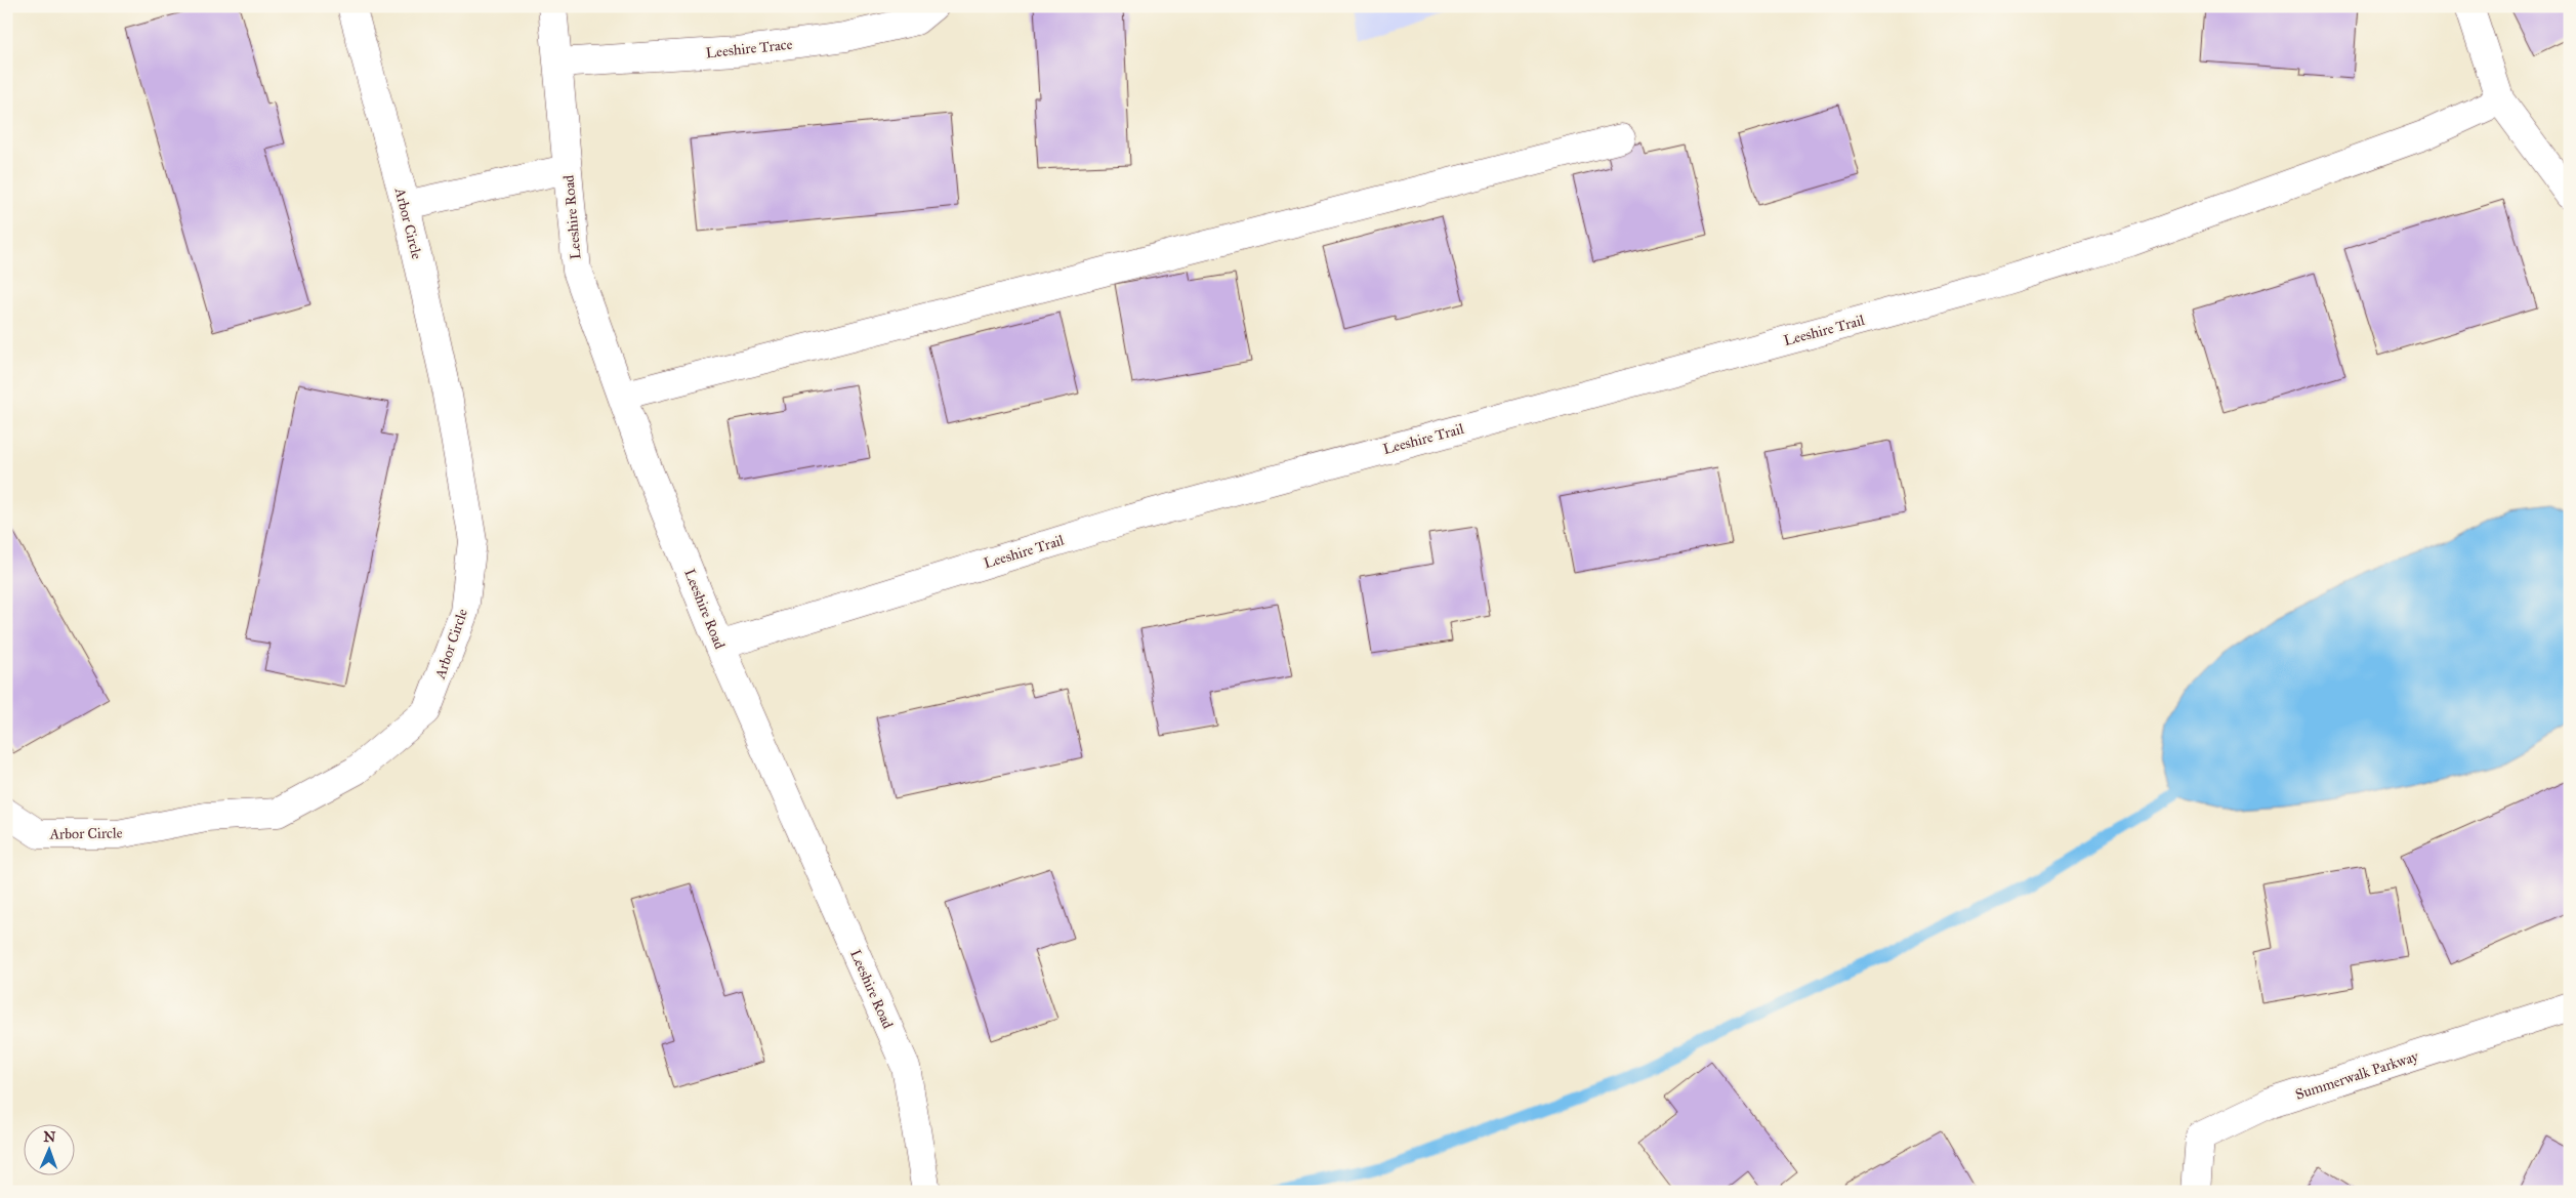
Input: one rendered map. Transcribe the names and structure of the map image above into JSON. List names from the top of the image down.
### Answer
{
  "streets": {
    "street": [
      "Leeshire Trace",
      "Leeshire Road",
      "Arbor Circle",
      "Leeshire Trail",
      "Summerwalk Parkway"
    ]
  },
  "crossings": [
    ["Leeshire Trace", "Leeshire Road"],
    ["Leeshire Road", "Leeshire Trail"]
  ],
  "north": "top"
}
